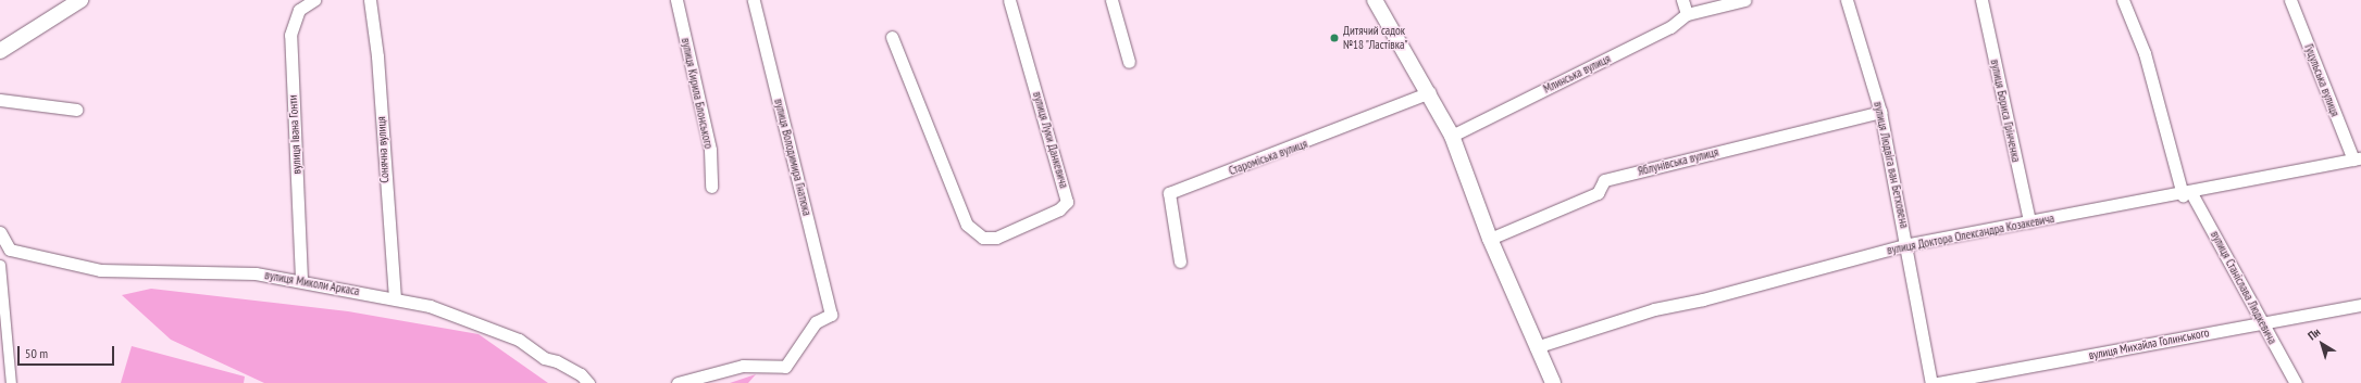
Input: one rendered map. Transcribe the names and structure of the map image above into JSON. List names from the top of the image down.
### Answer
{
  "streets": {
    "street": [
      "Млинська вулиця",
      "Гуцульська вулиця",
      "вулиця Кирила Блонського",
      "вулиця Бориса Грінченка",
      "вулиця Івана Гонти",
      "вулиця Луки Данкевича",
      "Сонячна вулиця",
      "вулиця Володимира Гнатюка",
      "Староміська вулиця",
      "Яблунівська вулиця",
      "вулиця Людвіга ван Бетховена",
      "вулиця Доктора Олександра Козакевича",
      "вулиця Миколи Аркаса",
      "вулиця Станіслава Людкевича",
      "вулиця Михайла Голинського"
    ]
  },
  "crossings": [
    ["Гуцульська вулиця", "вулиця Доктора Олександра Козакевича"],
    ["вулиця Бориса Грінченка", "вулиця Доктора Олександра Козакевича"],
    ["вулиця Івана Гонти", "вулиця Миколи Аркаса"],
    ["Сонячна вулиця", "вулиця Миколи Аркаса"],
    ["Яблунівська вулиця", "вулиця Людвіга ван Бетховена"],
    ["вулиця Людвіга ван Бетховена", "вулиця Доктора Олександра Козакевича"],
    ["вулиця Доктора Олександра Козакевича", "вулиця Станіслава Людкевича"],
    ["вулиця Станіслава Людкевича", "вулиця Михайла Голинського"]
  ],
  "places": ["Дитячий садок №18 \"Ластівка\""],
  "scale_bar": "50 m",
  "north": "top left"
}
